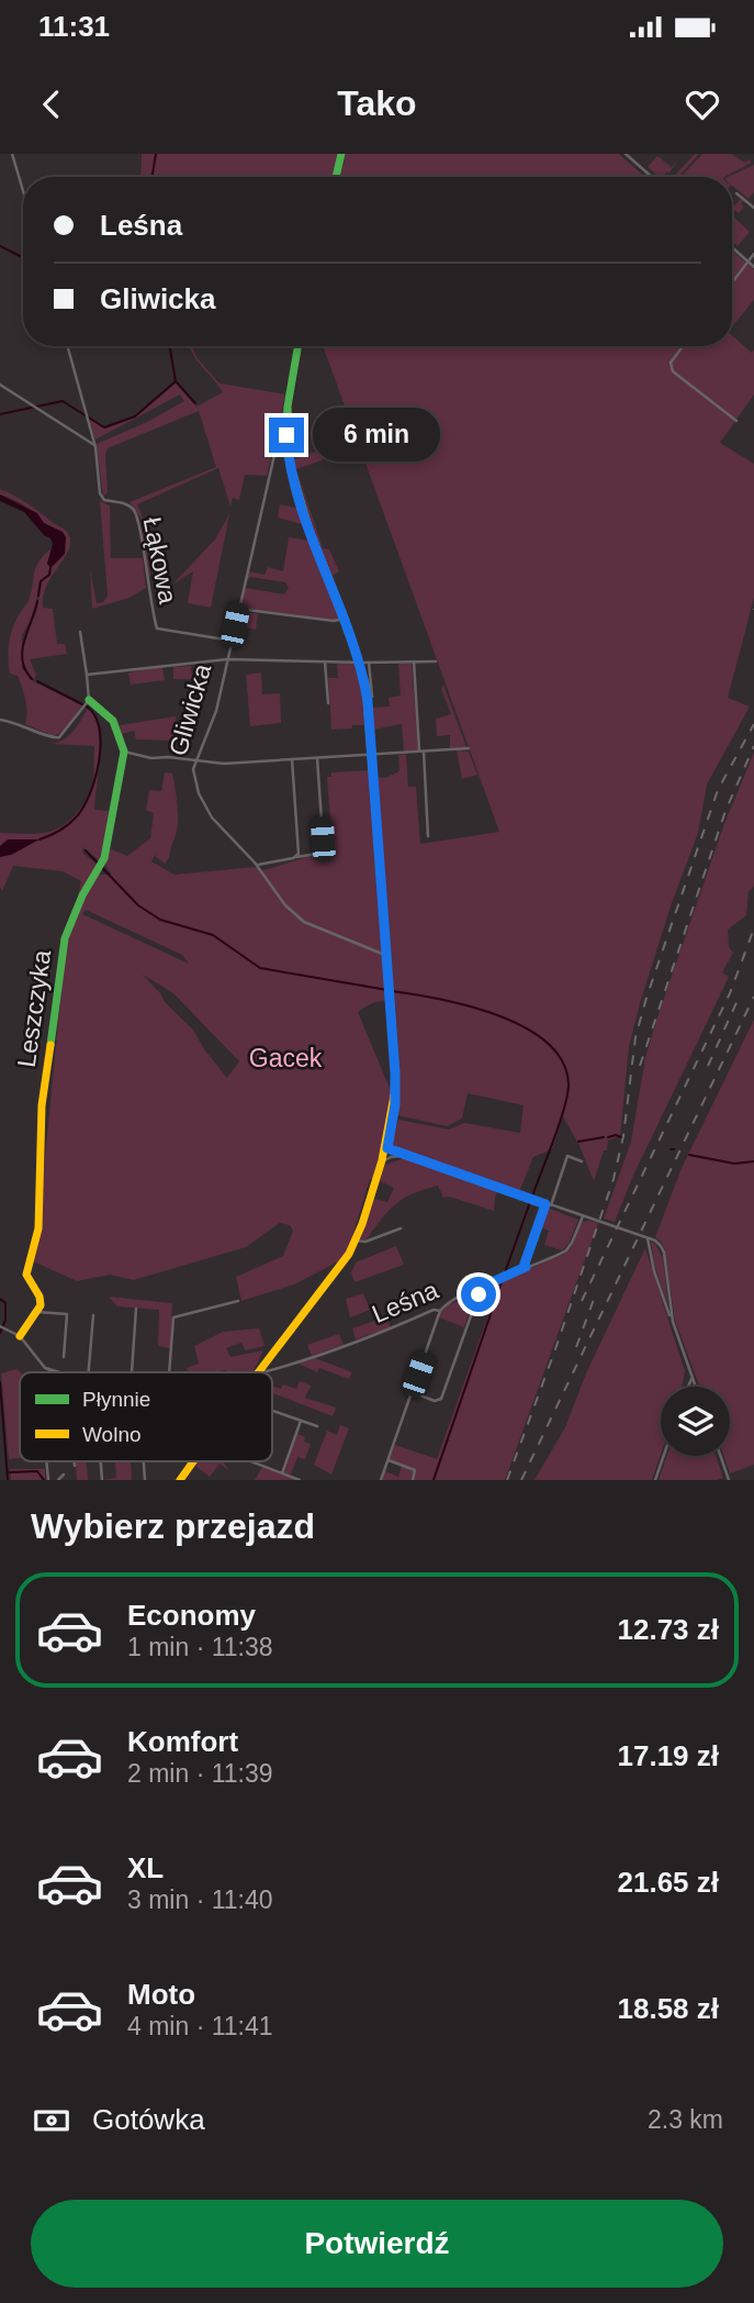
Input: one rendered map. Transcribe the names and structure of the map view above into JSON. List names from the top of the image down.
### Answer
{
  "streets": {
    "main road": ["Gliwicka", "Leszczyka"],
    "street": ["Łąkowa", "Leśna"]
  },
  "crossings": [
    ["Łąkowa", "Gliwicka"],
    ["Gliwicka", "Leśna"]
  ],
  "parks": ["Gacek"],
  "legend": ["Płynnie", "Wolno"],
  "page": {
    "status": "11:31",
    "header": "Tako",
    "banner": ["Leśna", "Gliwicka"],
    "bubble": "6 min",
    "heading": "Wybierz przejazd",
    "list": [
      {
        "name": "Economy",
        "note": "1 min · 11:38",
        "value": "12.73 zł"
      },
      {
        "name": "Komfort",
        "note": "2 min · 11:39",
        "value": "17.19 zł"
      },
      {
        "name": "XL",
        "note": "3 min · 11:40",
        "value": "21.65 zł"
      },
      {
        "name": "Moto",
        "note": "4 min · 11:41",
        "value": "18.58 zł"
      }
    ],
    "pay": ["Gotówka", "2.3 km"],
    "buttons": "Potwierdź"
  }
}
